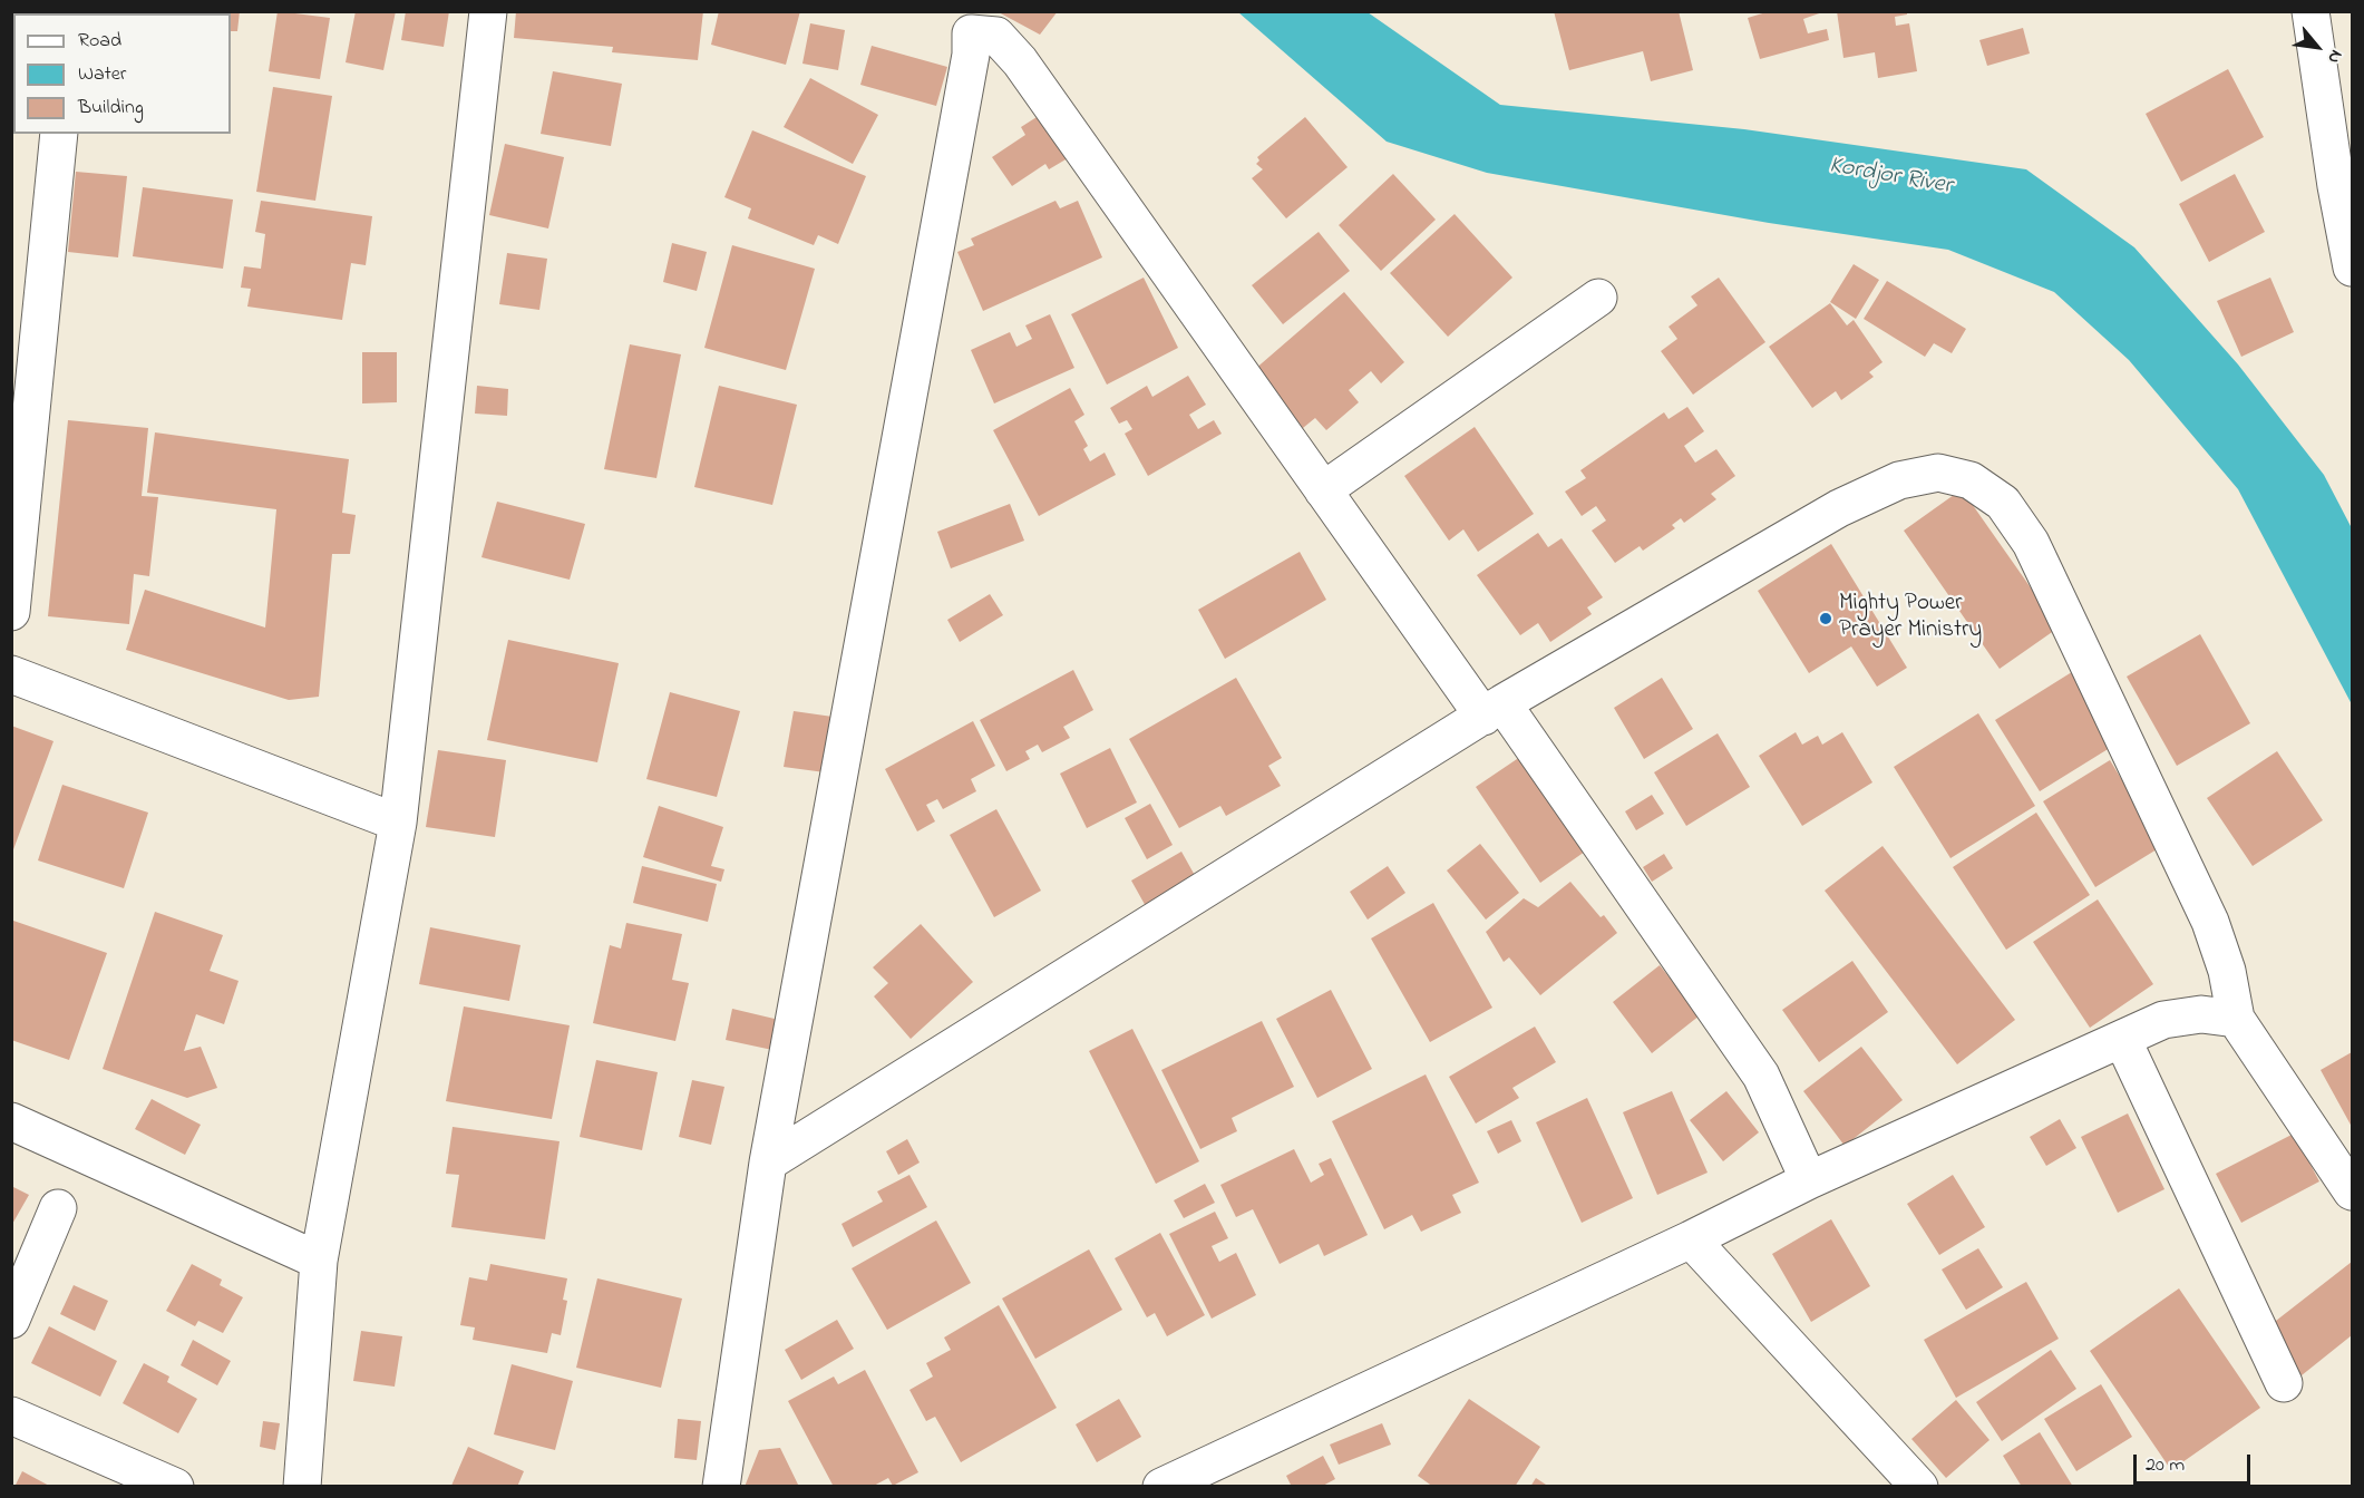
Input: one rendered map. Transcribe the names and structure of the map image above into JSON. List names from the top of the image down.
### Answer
{
  "water": ["Kordjor River"],
  "places": ["Mighty Power Prayer Ministry"],
  "legend": ["Road", "Water", "Building"],
  "scale_bar": "20 m",
  "north": "bottom right"
}
